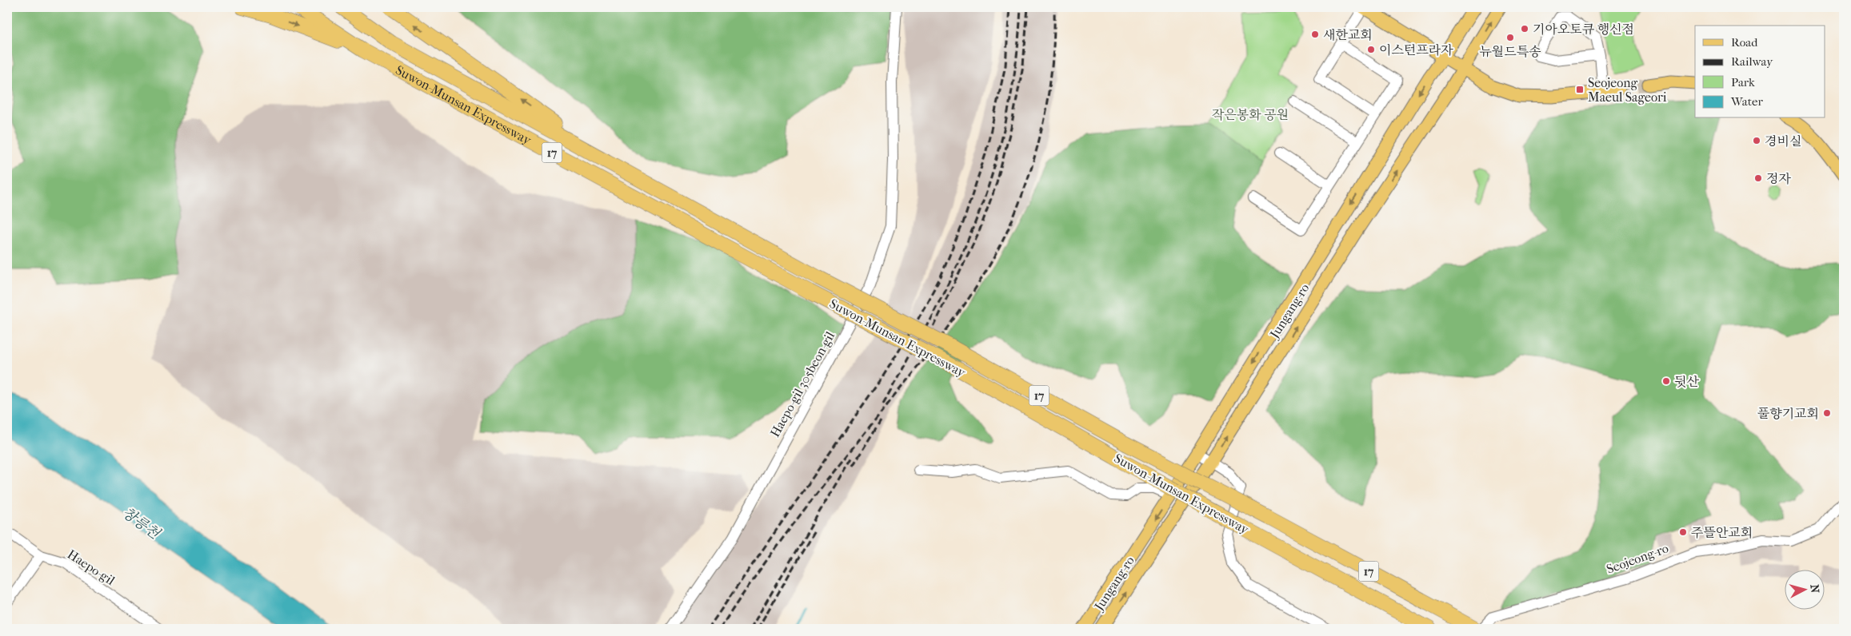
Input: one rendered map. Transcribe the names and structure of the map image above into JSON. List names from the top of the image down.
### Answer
{
  "streets": {
    "highway": ["Suwon-Munsan Expressway", "17"],
    "main road": ["Jungang-ro"],
    "street": ["Haepo-gil 305beon-gil", "Seojeong-ro", "Haepo-gil"]
  },
  "crossings": [
    ["Suwon-Munsan Expressway", "Seojeong-ro"]
  ],
  "water": ["창릉천"],
  "parks": ["작은봉화 공원"],
  "places": {
    "other": [
      "기아오토큐 행신점",
      "새한교회",
      "뉴월드특송",
      "이스턴프라자",
      "경비실",
      "정자",
      "뒷산",
      "풀향기교회",
      "주뜰안교회"
    ],
    "transit": ["Seojeong Maeul Sageori"]
  },
  "legend": [
    "Road",
    "Railway",
    "Park",
    "Water"
  ],
  "north": "right"
}
